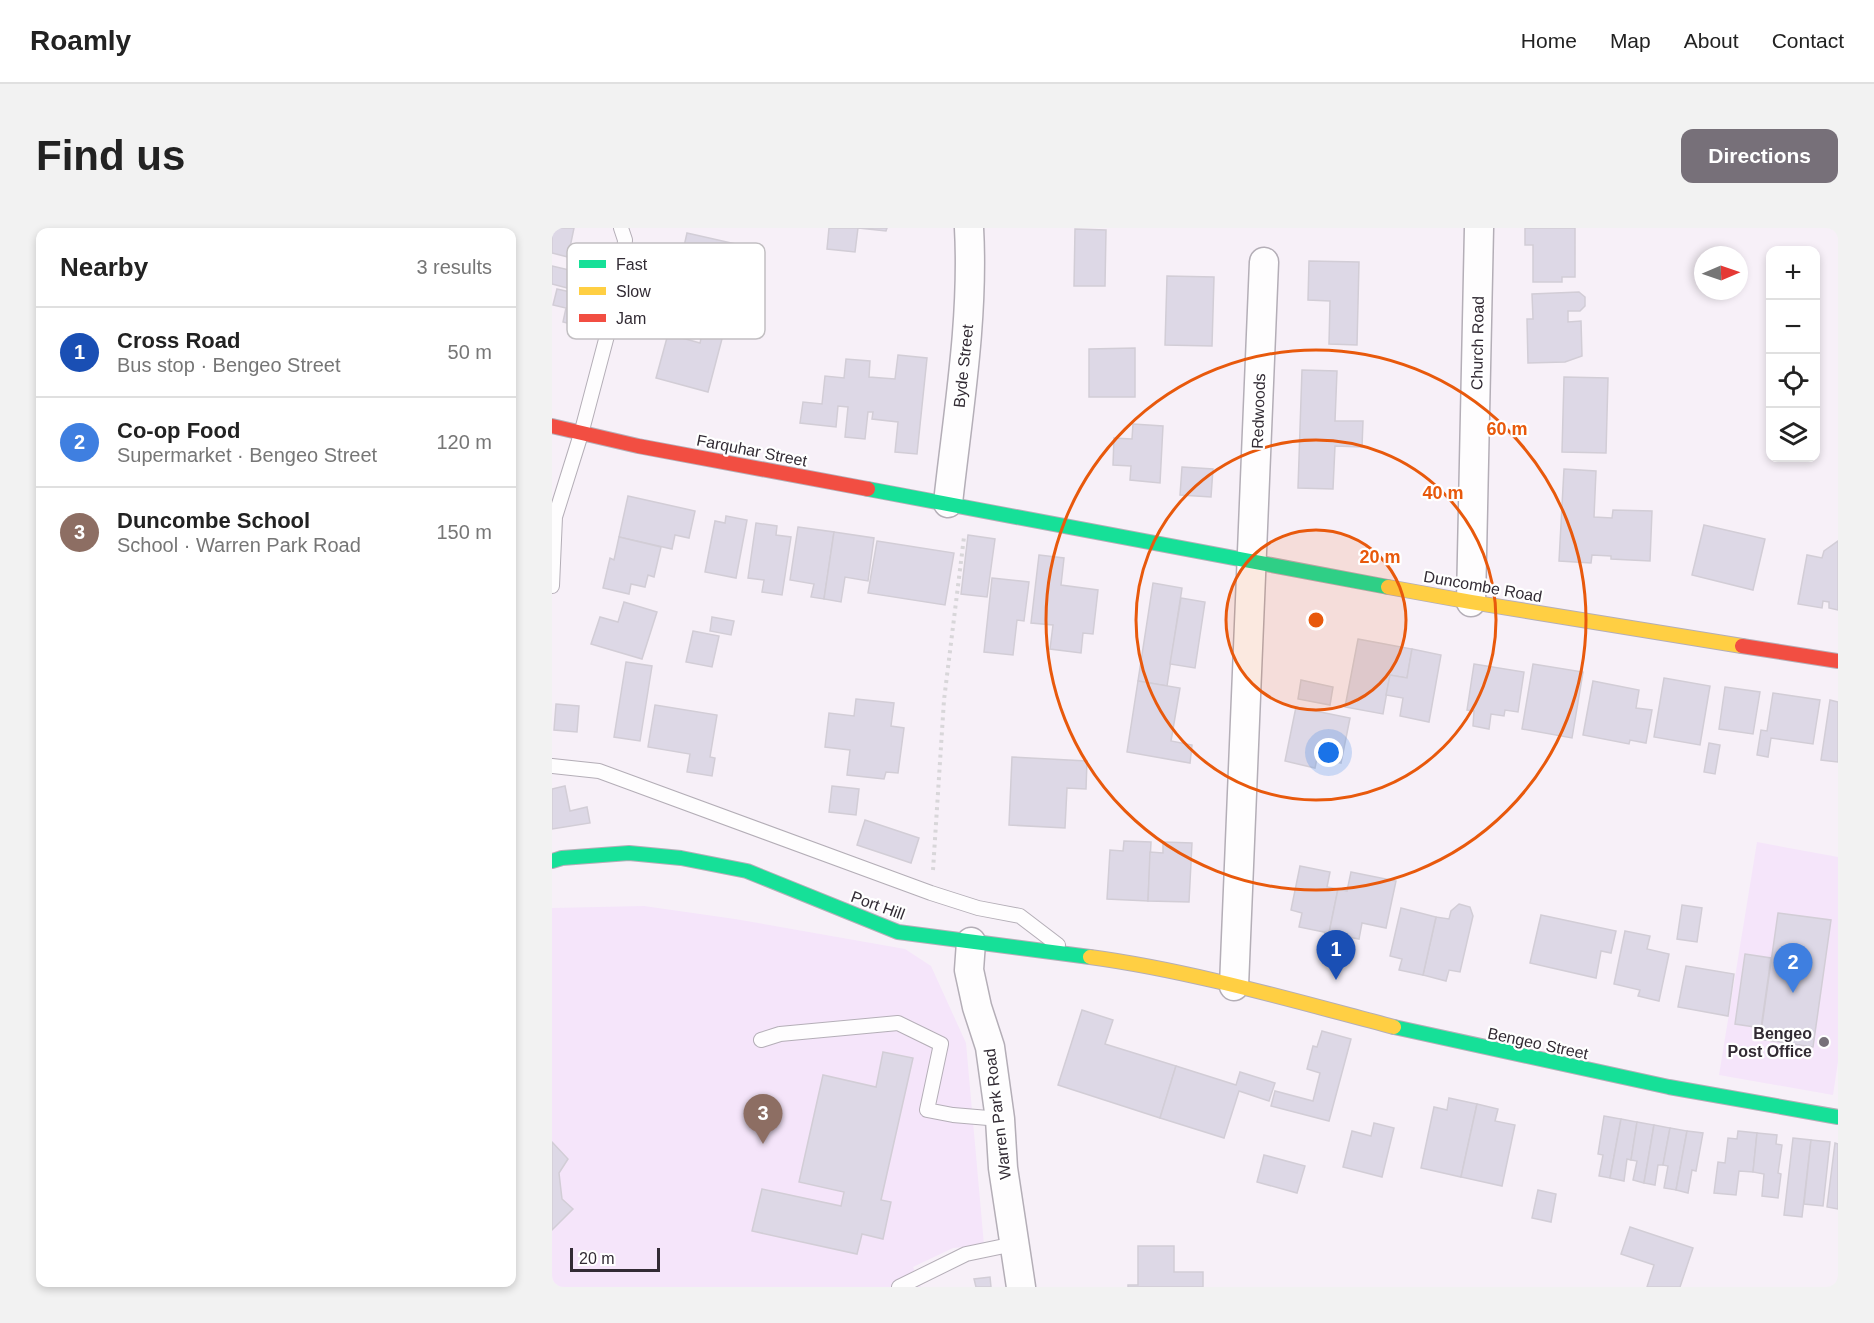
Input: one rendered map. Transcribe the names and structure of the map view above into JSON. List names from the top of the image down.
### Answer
{
  "streets": {
    "main road": [
      "Farquhar Street",
      "Duncombe Road",
      "Port Hill",
      "Bengeo Street"
    ],
    "street": [
      "Church Road",
      "Byde Street",
      "Redwoods",
      "Warren Park Road"
    ]
  },
  "crossings": [
    ["Church Road", "Duncombe Road"],
    ["Byde Street", "Farquhar Street"],
    ["Byde Street", "Duncombe Road"],
    ["Redwoods", "Duncombe Road"],
    ["Redwoods", "Port Hill"],
    ["Redwoods", "Bengeo Street"],
    ["Farquhar Street", "Duncombe Road"],
    ["Port Hill", "Bengeo Street"],
    ["Port Hill", "Warren Park Road"]
  ],
  "places": ["Bengeo Post Office"],
  "legend": ["Fast", "Slow", "Jam"],
  "scale_bar": "20 m",
  "north": "right",
  "page": {
    "header": "Roamly",
    "nav": [
      "Home",
      "Map",
      "About",
      "Contact"
    ],
    "buttons": "Directions",
    "title": "Find us",
    "heading": ["Nearby", "3 results"],
    "map_buttons": ["+", "−"],
    "list": [
      {
        "mark": "1",
        "name": "Cross Road",
        "note": "Bus stop · Bengeo Street",
        "value": "50 m"
      },
      {
        "mark": "2",
        "name": "Co-op Food",
        "note": "Supermarket · Bengeo Street",
        "value": "120 m"
      },
      {
        "mark": "3",
        "name": "Duncombe School",
        "note": "School · Warren Park Road",
        "value": "150 m"
      }
    ],
    "pins": ["1", "2", "3"],
    "scale": "20 m"
  },
  "rings": ["60 m", "40 m", "20 m"]
}
